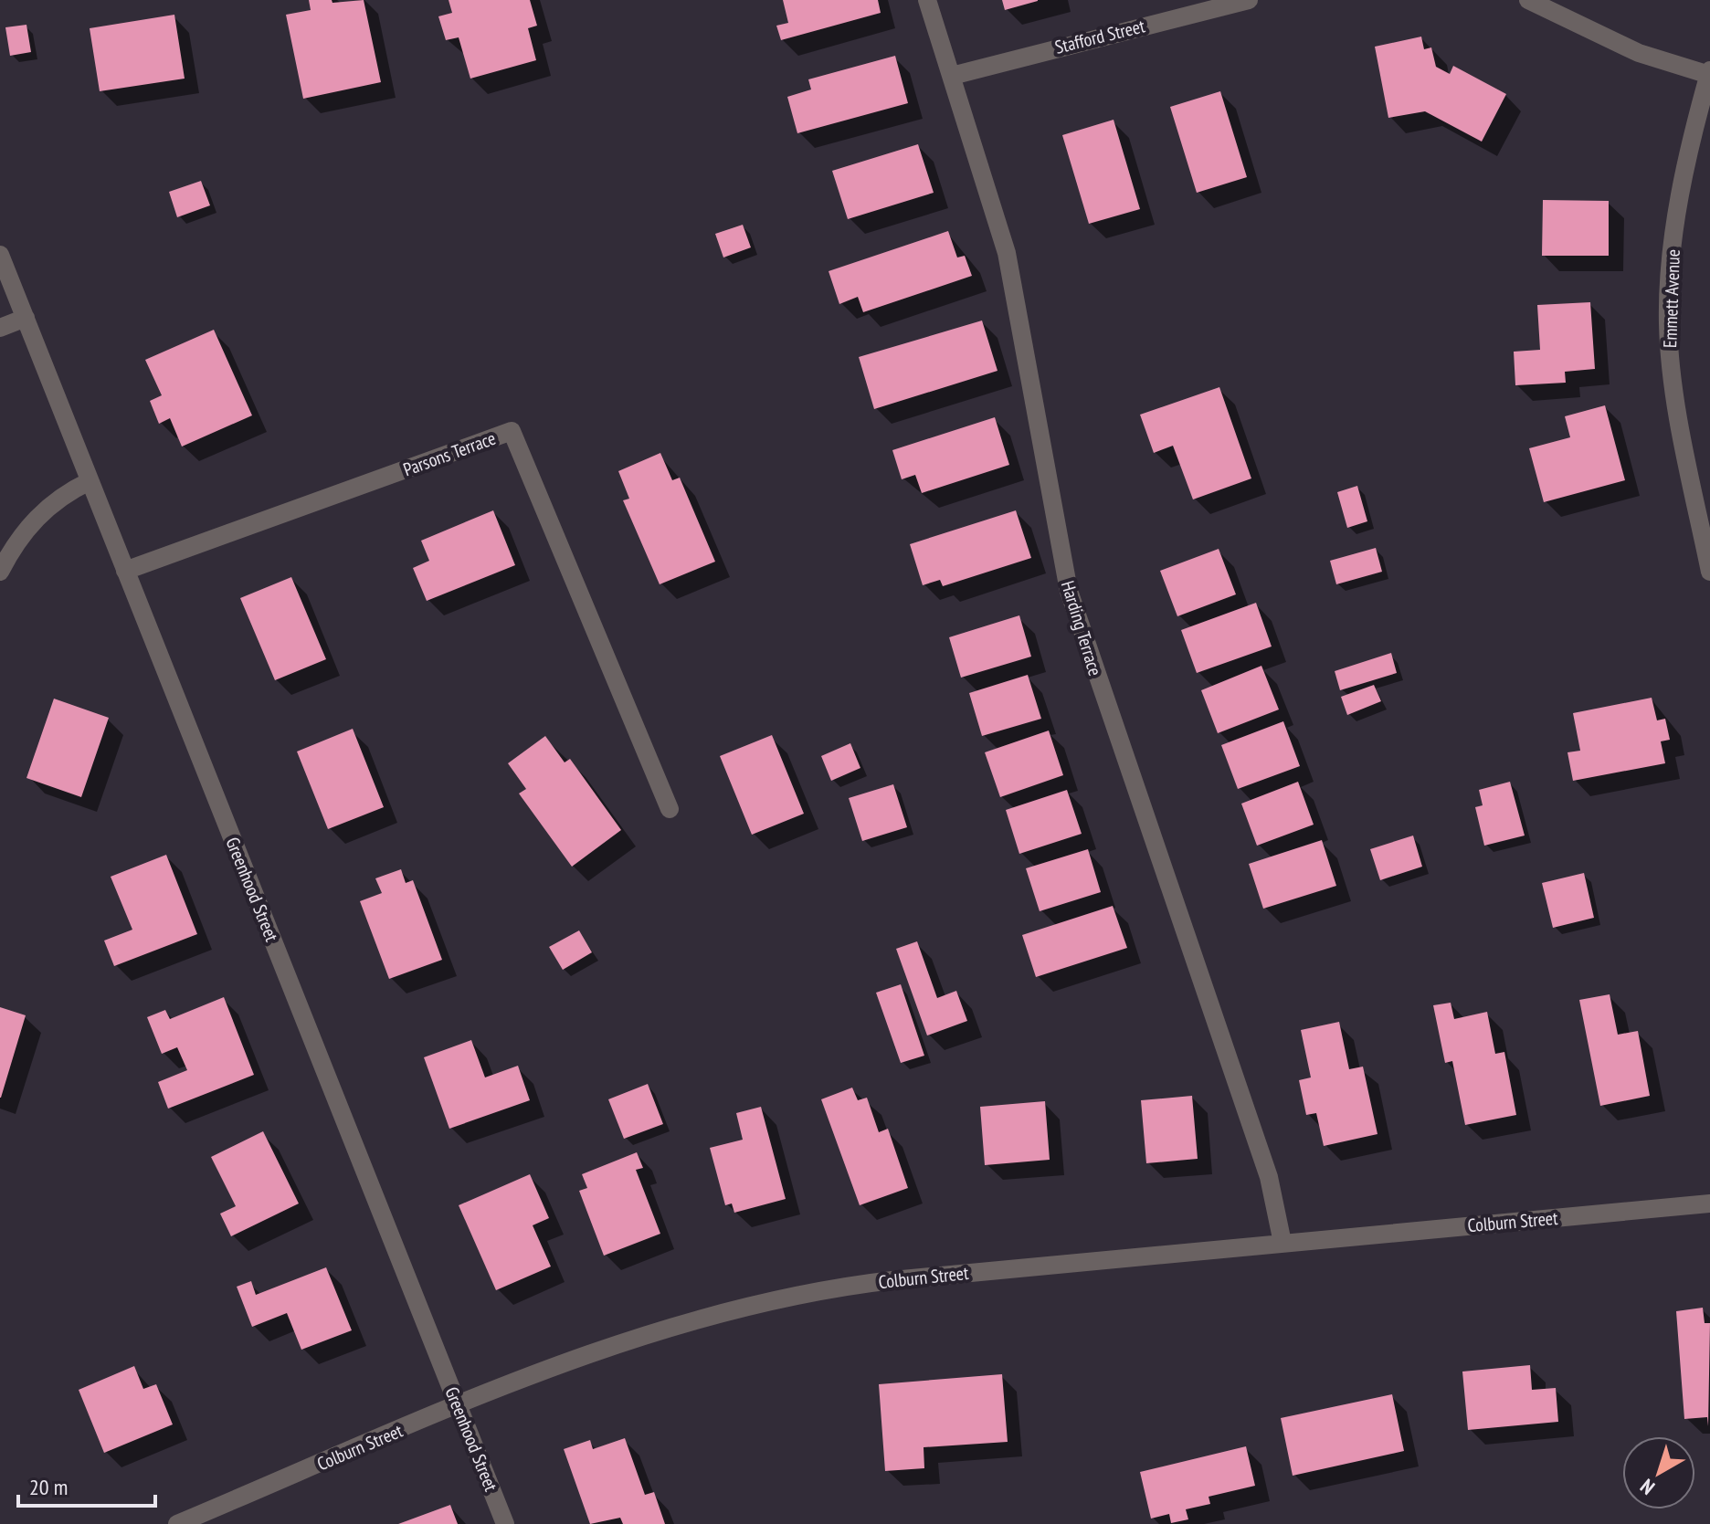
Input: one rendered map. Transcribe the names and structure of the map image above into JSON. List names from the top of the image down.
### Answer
{
  "streets": {
    "street": [
      "Stafford Street",
      "Emmett Avenue",
      "Parsons Terrace",
      "Harding Terrace",
      "Greenhood Street",
      "Colburn Street"
    ]
  },
  "crossings": [
    ["Stafford Street", "Harding Terrace"],
    ["Parsons Terrace", "Greenhood Street"],
    ["Harding Terrace", "Colburn Street"],
    ["Greenhood Street", "Colburn Street"]
  ],
  "scale_bar": "20 m",
  "north": "bottom left"
}
